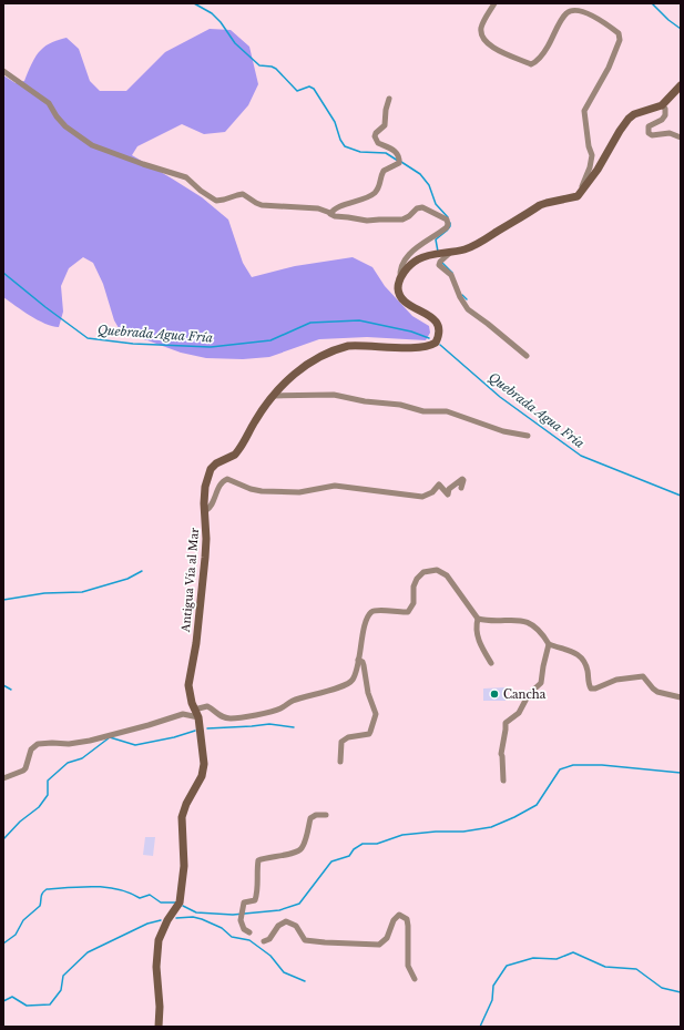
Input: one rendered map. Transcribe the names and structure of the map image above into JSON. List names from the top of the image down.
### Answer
{
  "streets": {
    "main road": ["Antigua Vía al Mar"]
  },
  "water": ["Quebrada Agua Fría"],
  "places": ["Cancha"]
}
